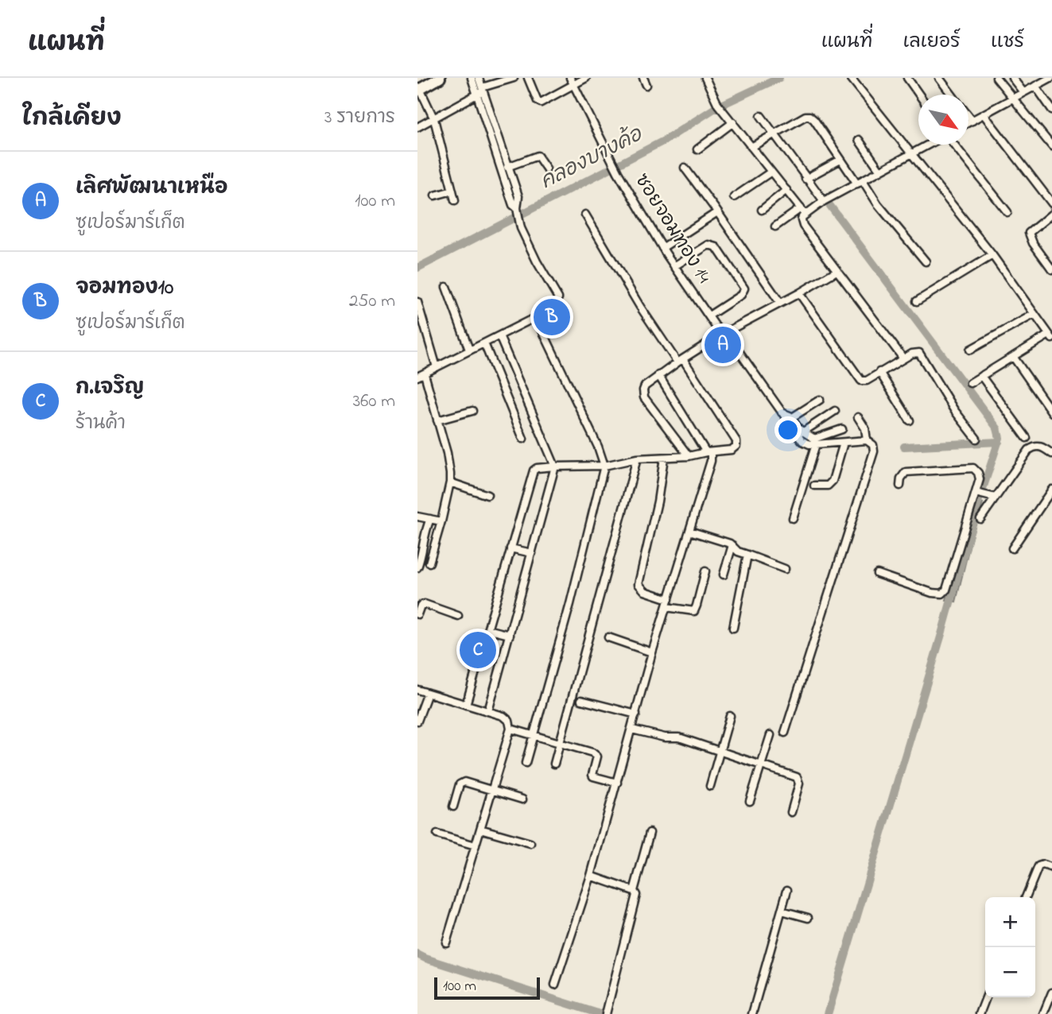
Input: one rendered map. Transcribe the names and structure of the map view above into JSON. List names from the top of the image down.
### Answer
{
  "streets": {
    "street": ["ซอยจอมทอง 14"]
  },
  "water": ["คลองบางค้อ"],
  "scale_bar": "100 m",
  "north": "bottom right",
  "page": {
    "header": "แผนที่",
    "nav": ["แผนที่", "เลเยอร์", "แชร์"],
    "heading": ["ใกล้เคียง", "3 รายการ"],
    "list": [
      {
        "mark": "A",
        "name": "เลิศพัฒนาเหนือ",
        "note": "ซูเปอร์มาร์เก็ต",
        "value": "100 m"
      },
      {
        "mark": "B",
        "name": "จอมทอง10",
        "note": "ซูเปอร์มาร์เก็ต",
        "value": "250 m"
      },
      {
        "mark": "C",
        "name": "ก.เจริญ",
        "note": "ร้านค้า",
        "value": "360 m"
      }
    ],
    "pins": ["B", "A", "C"],
    "map_buttons": ["+", "−"],
    "scale": "100 m"
  }
}
